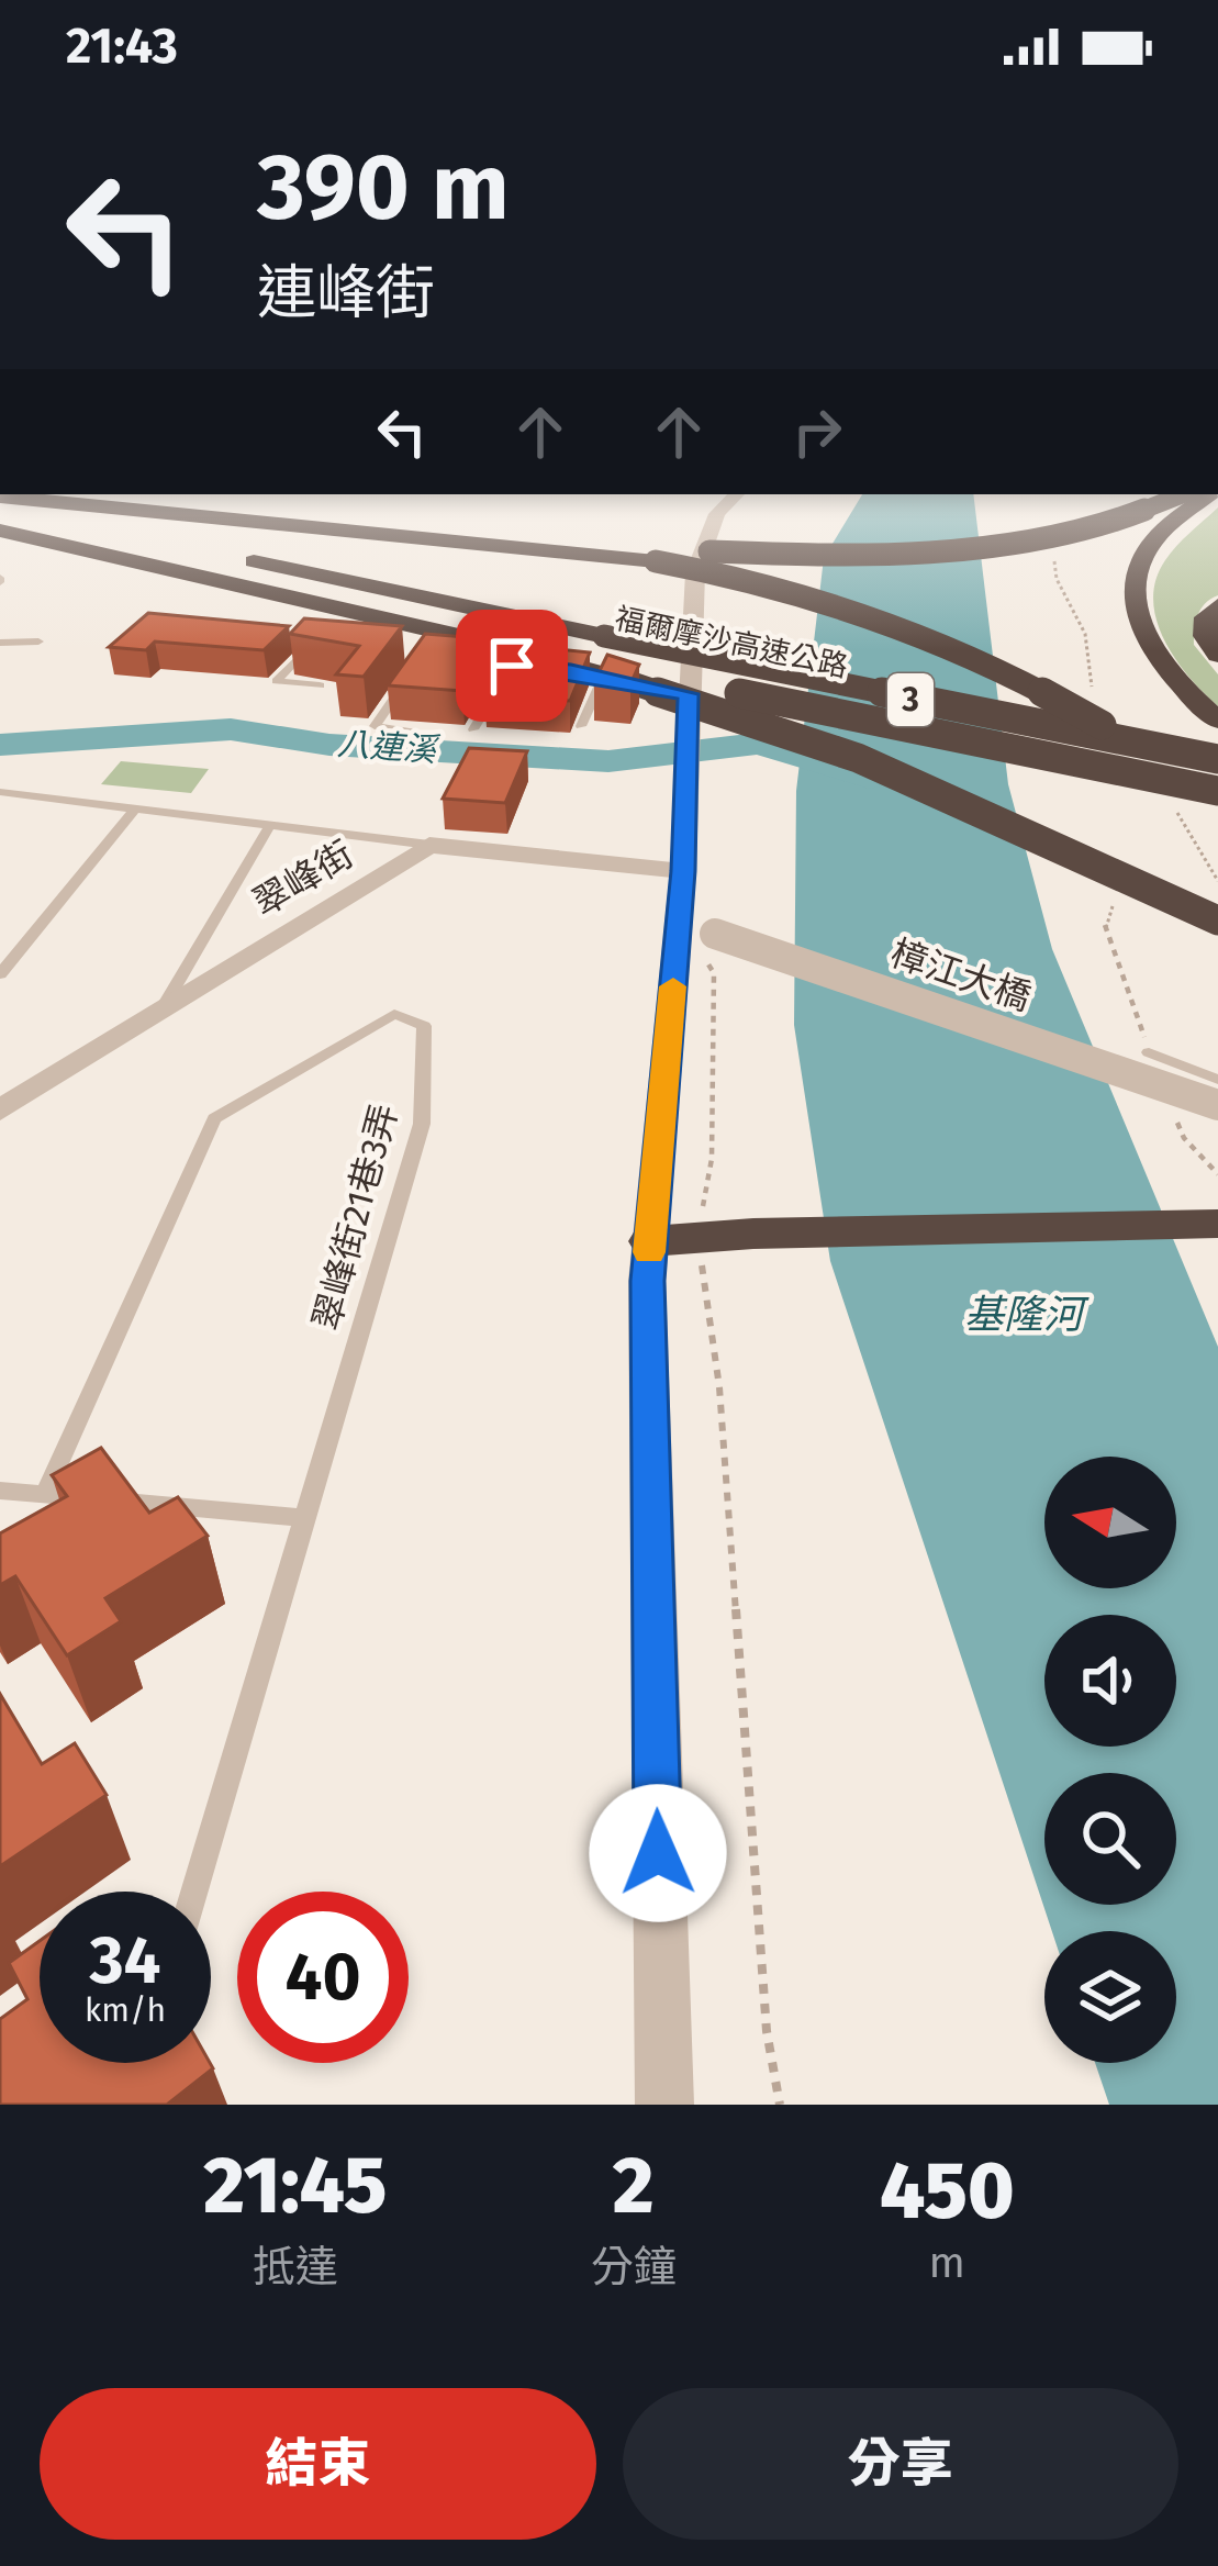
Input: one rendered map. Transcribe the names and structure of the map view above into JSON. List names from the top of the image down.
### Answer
{
  "streets": {
    "highway": ["福爾摩沙高速公路"],
    "street": ["翠峰街", "樟江大橋"],
    "lane": ["翠峰街21巷3弄"]
  },
  "water": ["八連溪", "基隆河"],
  "north": "left",
  "page": {
    "status": "21:43",
    "turn": ["390 m", "連峰街"],
    "speed": "34 km/h",
    "limit": "40",
    "eta": [
      "21:45",
      "抵達",
      "2",
      "分鐘",
      "450",
      "m"
    ],
    "buttons": ["結束", "分享"]
  }
}
